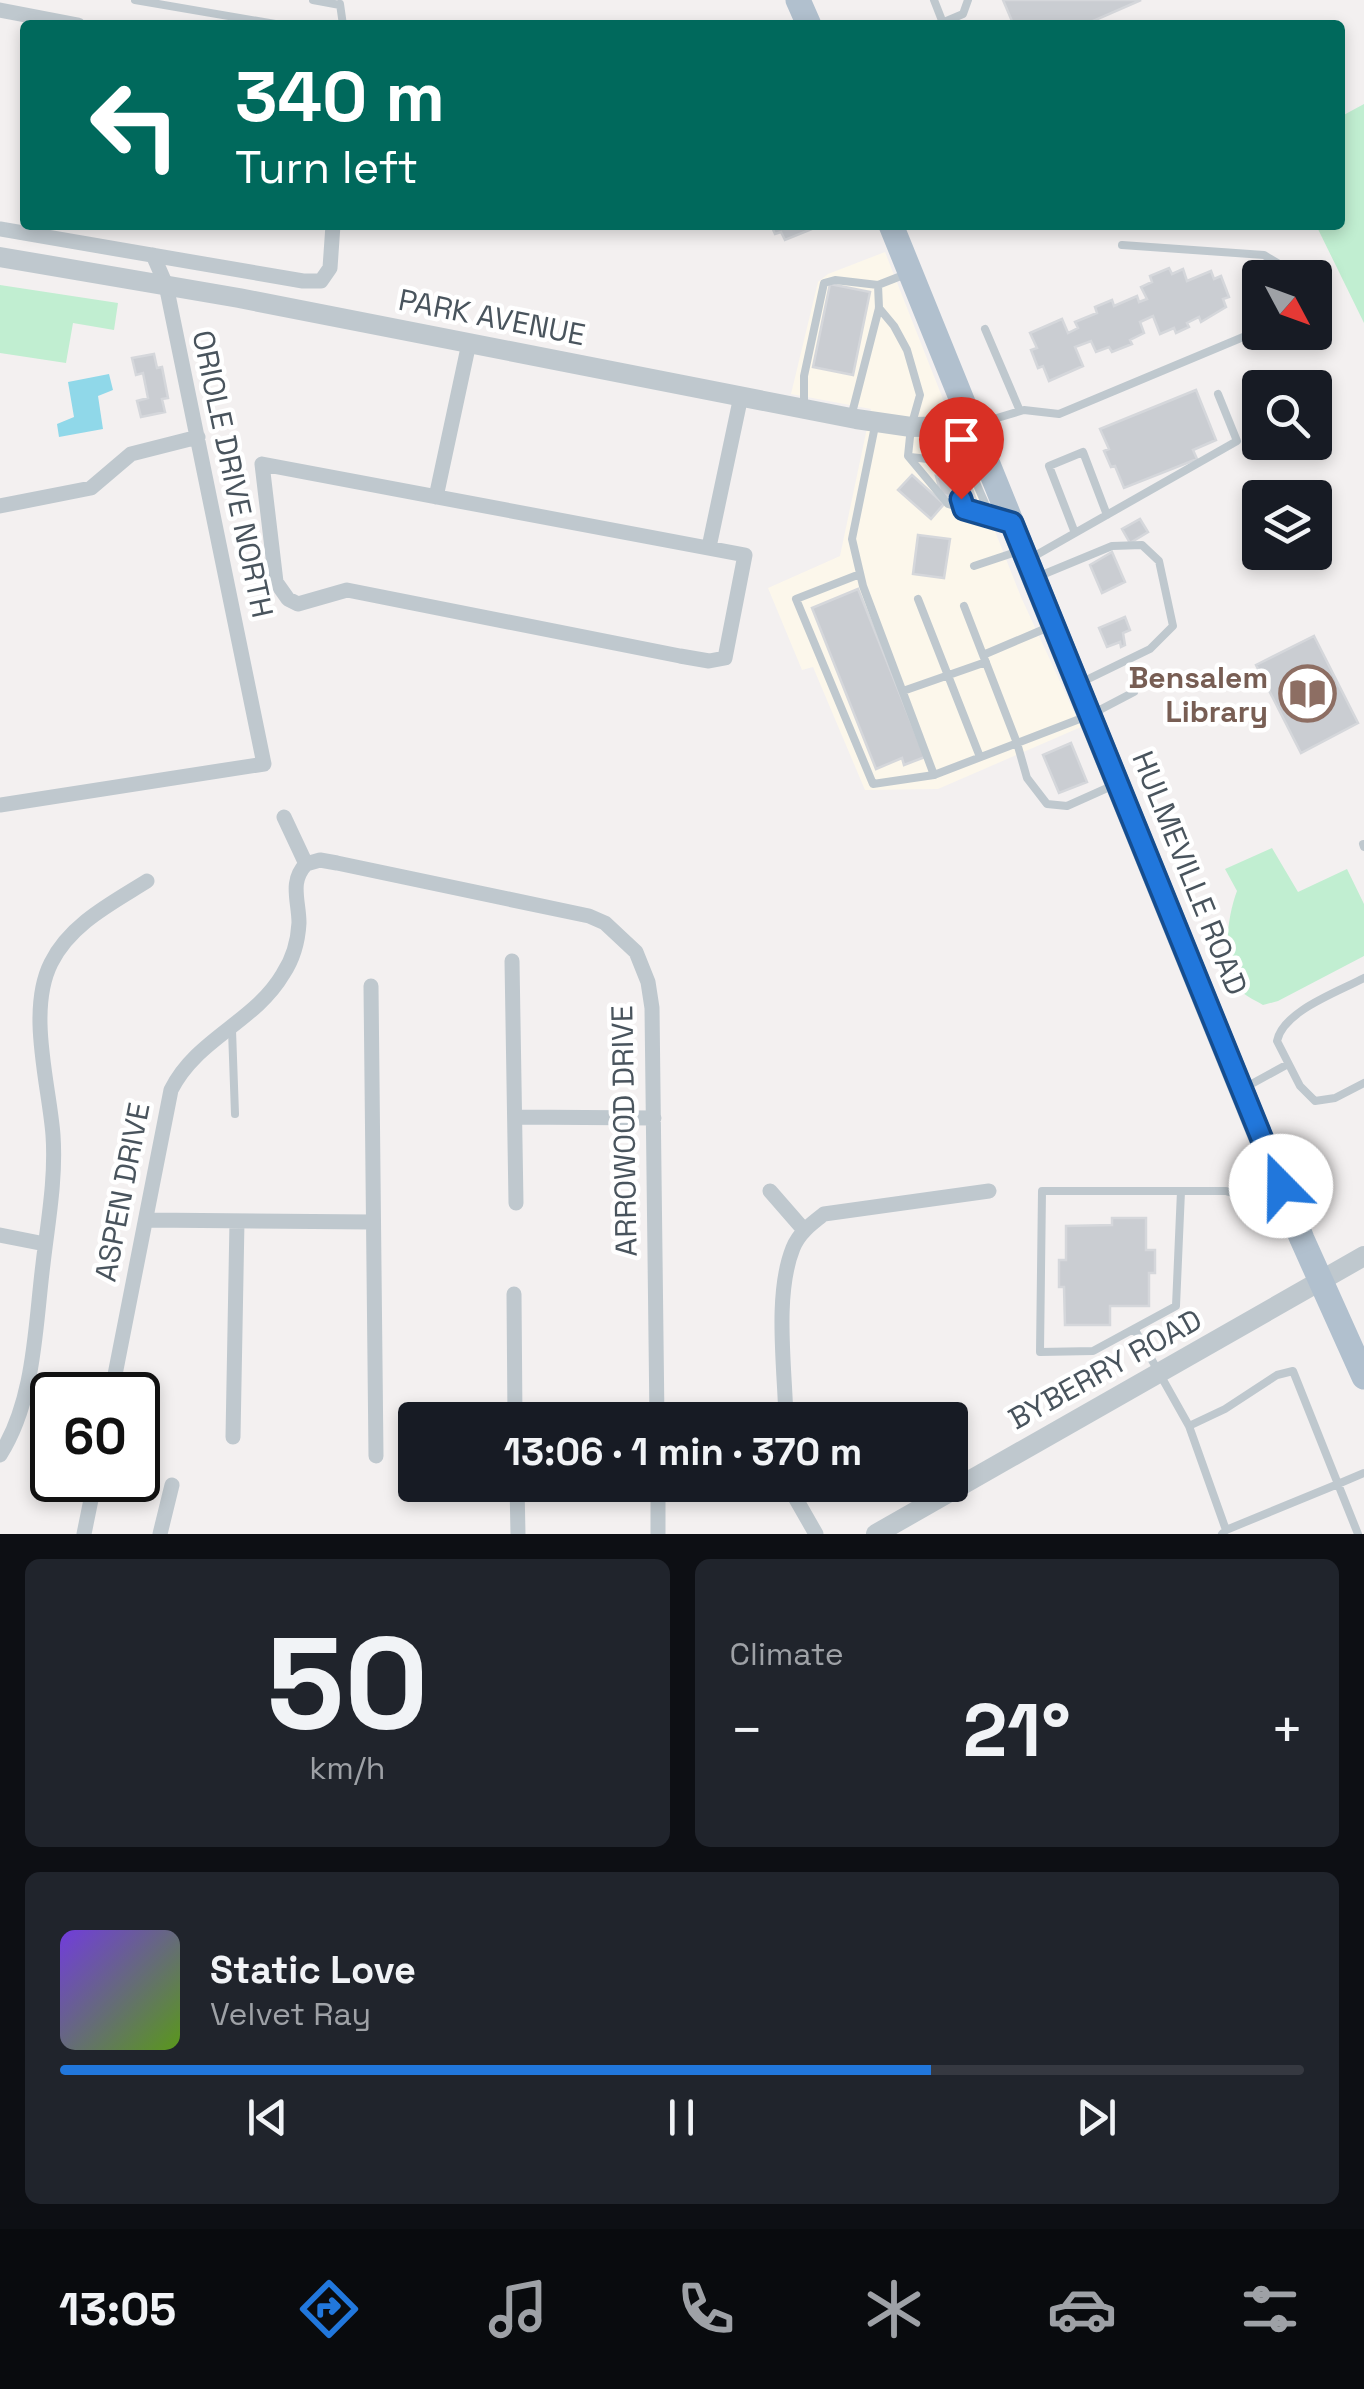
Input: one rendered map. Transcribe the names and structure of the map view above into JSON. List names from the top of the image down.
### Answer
{
  "streets": {
    "main road": ["HULMEVILLE ROAD"],
    "street": [
      "PARK AVENUE",
      "ORIOLE DRIVE NORTH",
      "ARROWOOD DRIVE",
      "ASPEN DRIVE",
      "BYBERRY ROAD"
    ]
  },
  "crossings": [
    ["PARK AVENUE", "ORIOLE DRIVE NORTH"],
    ["PARK AVENUE", "HULMEVILLE ROAD"],
    ["HULMEVILLE ROAD", "BYBERRY ROAD"],
    ["ARROWOOD DRIVE", "ASPEN DRIVE"]
  ],
  "places": {
    "library": ["Bensalem Library"]
  },
  "north": "bottom right",
  "page": {
    "turn": ["340 m", "Turn left"],
    "limit": "60",
    "trip": "13:06 · 1 min · 370 m",
    "tile": [
      ["50", "km/h"],
      "Climate"
    ],
    "heat": ["−", "21°", "+"],
    "song": ["Static Love", "Velvet Ray"],
    "tabs": "13:05"
  }
}
